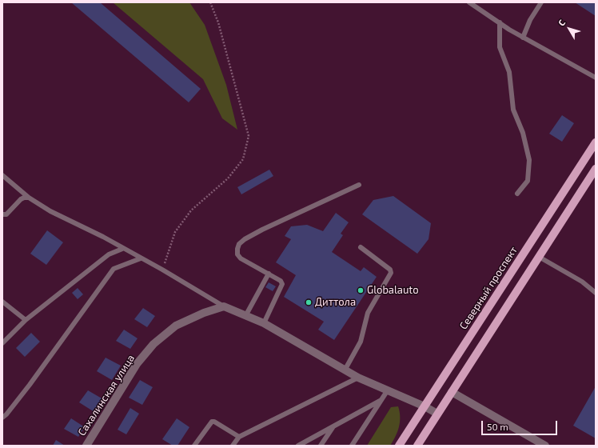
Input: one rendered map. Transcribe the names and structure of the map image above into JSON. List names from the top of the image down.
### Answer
{
  "streets": {
    "main road": ["Северный проспект"],
    "street": ["Сахалинская улица"]
  },
  "places": ["Globalauto", "Диттола"],
  "scale_bar": "50 m",
  "north": "top left"
}
